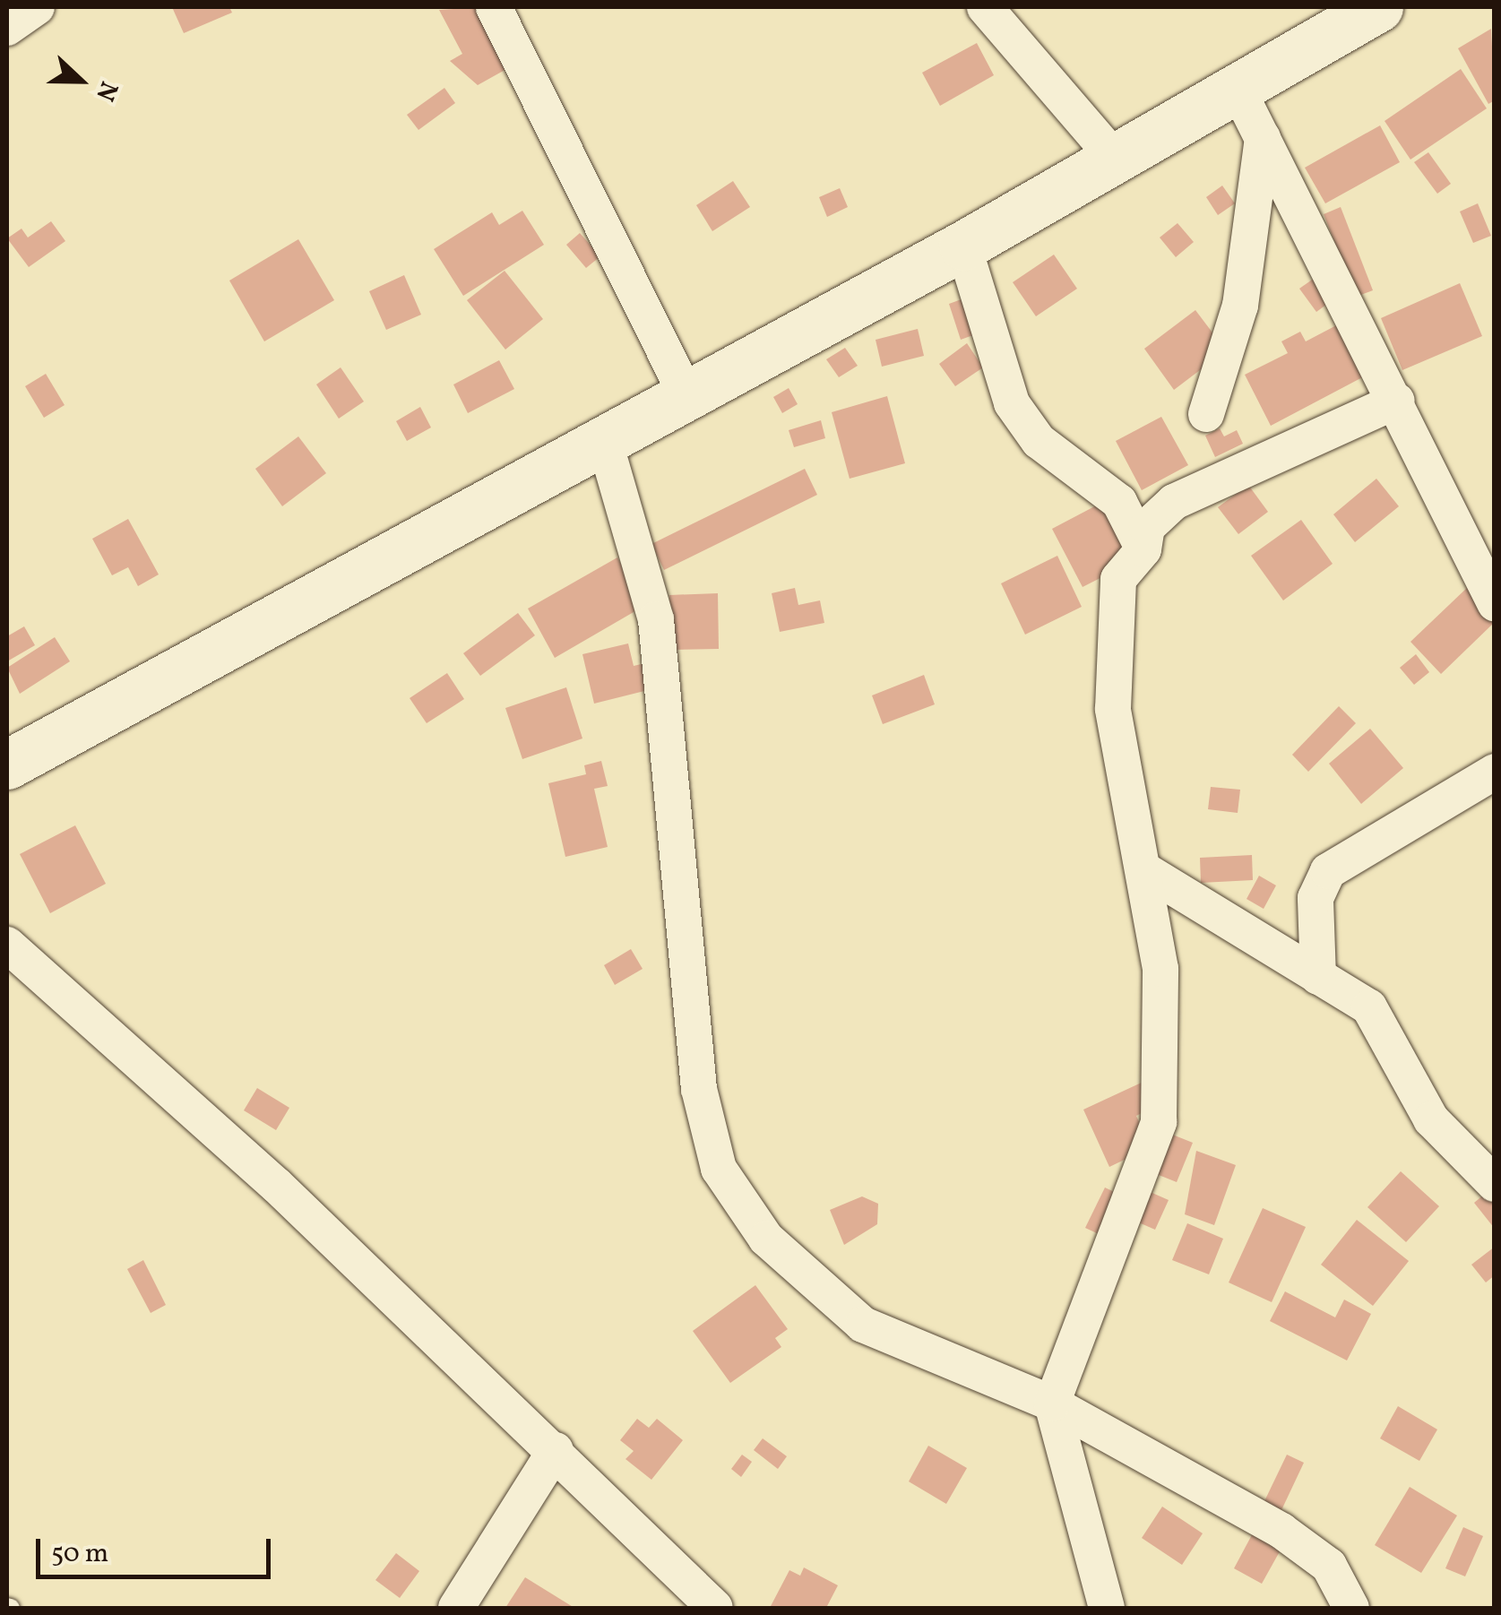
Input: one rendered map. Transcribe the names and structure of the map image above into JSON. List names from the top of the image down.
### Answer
{
  "scale_bar": "50 m",
  "north": "right"
}
